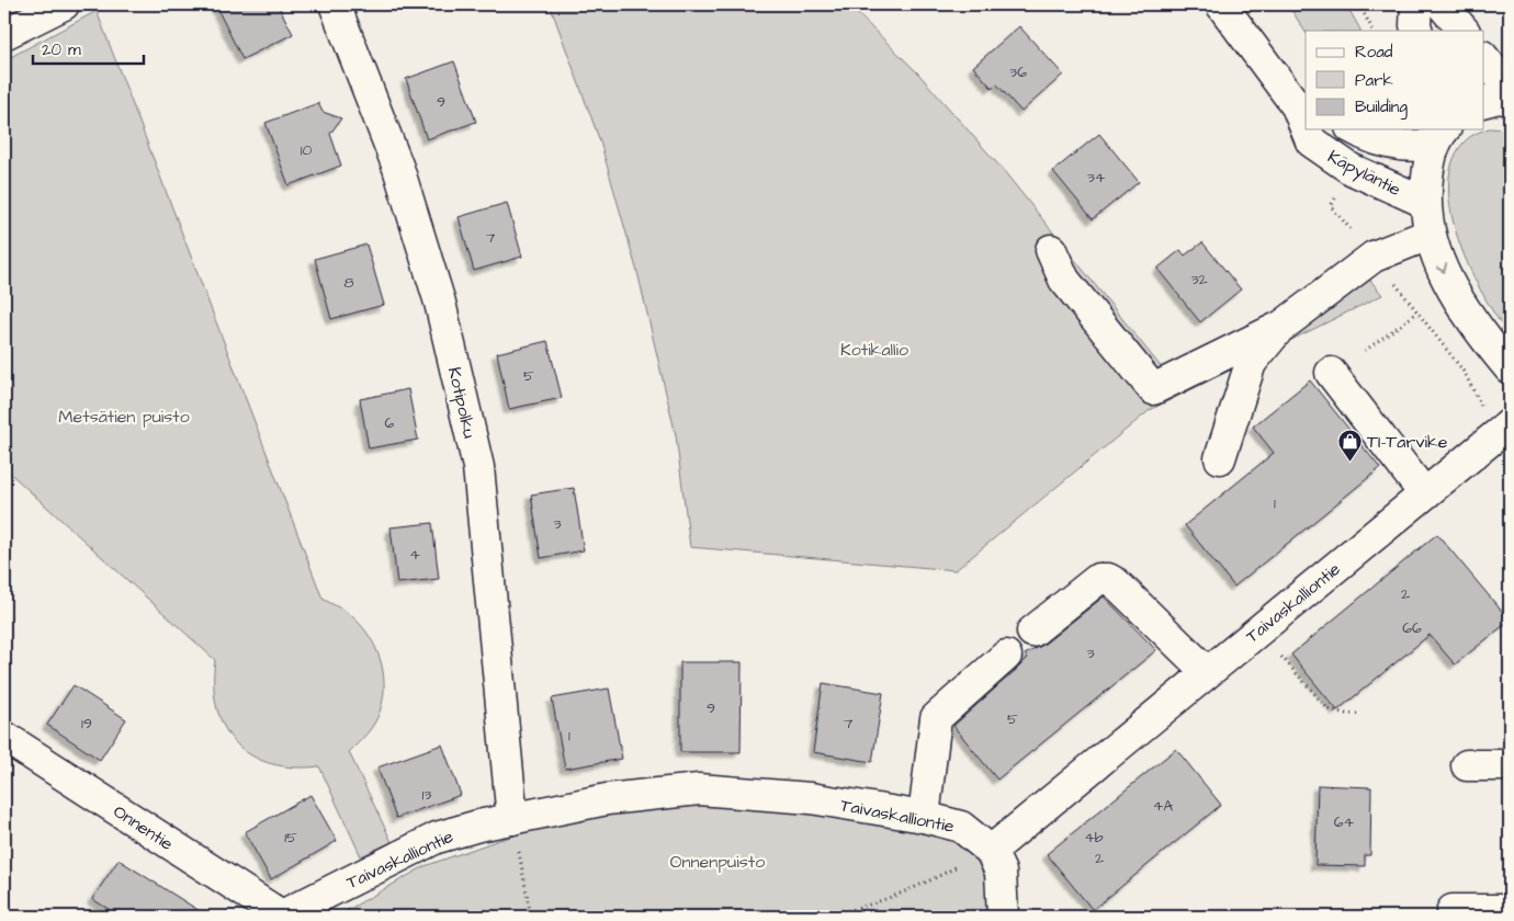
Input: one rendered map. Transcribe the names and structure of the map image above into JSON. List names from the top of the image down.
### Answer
{
  "streets": {
    "street": [
      "Käpyläntie",
      "Kotipolku",
      "Taivaskalliontie",
      "Onnentie"
    ]
  },
  "crossings": [
    ["Kotipolku", "Taivaskalliontie"],
    ["Taivaskalliontie", "Onnentie"]
  ],
  "parks": ["Kotikallio", "Metsätien puisto", "Onnenpuisto"],
  "places": {
    "shop": ["TI-Tarvike"]
  },
  "house_numbers": [
    "36",
    "9",
    "10",
    "34",
    "7",
    "32",
    "8",
    "5",
    "6",
    "1",
    "3",
    "4",
    "2",
    "66",
    "3",
    "9",
    "5",
    "19",
    "7",
    "1",
    "13",
    "4A",
    "64",
    "15",
    "4b",
    "2"
  ],
  "legend": ["Road", "Park", "Building"],
  "scale_bar": "20 m"
}
